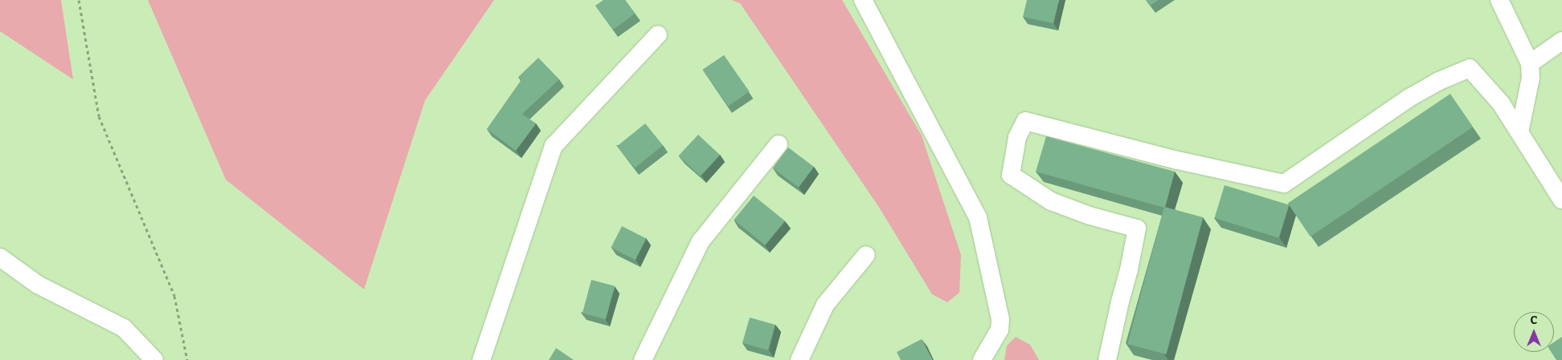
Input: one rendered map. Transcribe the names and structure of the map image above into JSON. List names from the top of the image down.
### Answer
{
  "north": "top"
}
